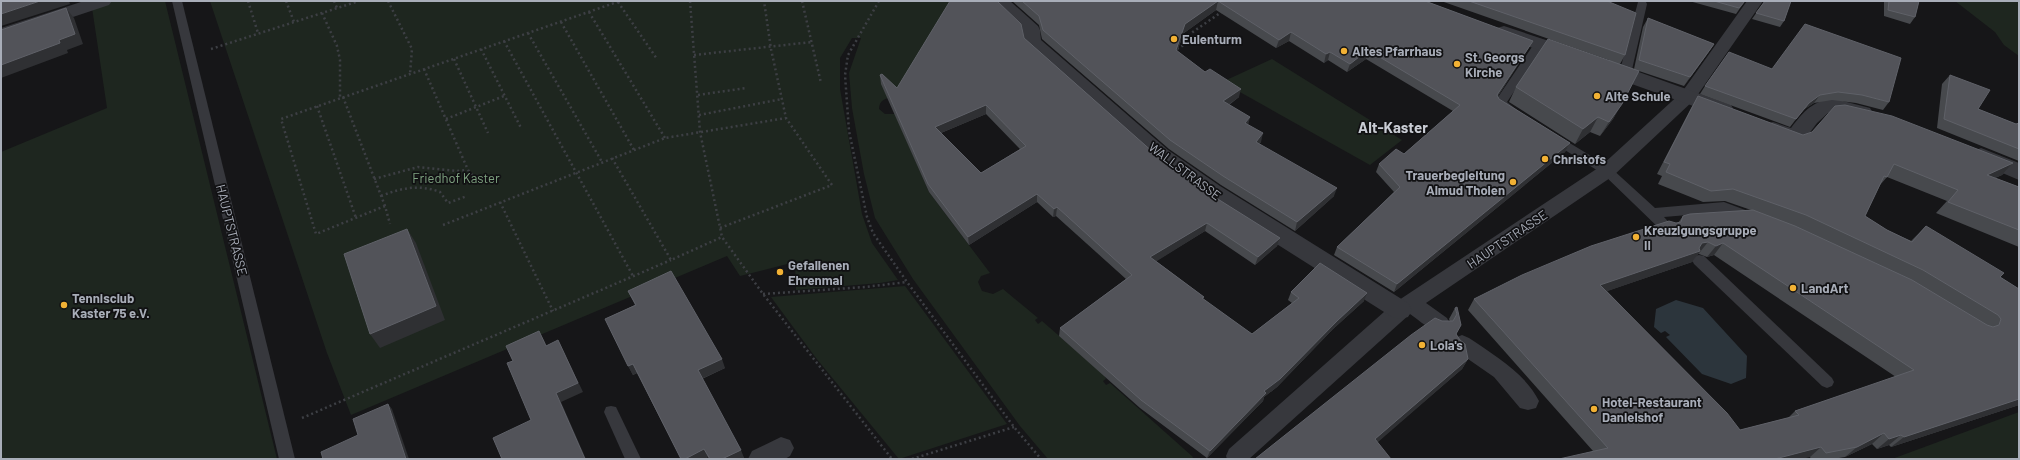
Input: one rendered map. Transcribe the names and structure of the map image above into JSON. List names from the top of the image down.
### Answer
{
  "streets": {
    "street": ["WALLSTRASSE", "HAUPTSTRASSE"]
  },
  "crossings": [
    ["WALLSTRASSE", "HAUPTSTRASSE"]
  ],
  "districts": ["Alt-Kaster"],
  "parks": ["Friedhof Kaster"],
  "places": [
    "Eulenturm",
    "Altes Pfarrhaus",
    "St. Georgs Kirche",
    "Alte Schule",
    "Christofs",
    "Trauerbegleitung Almud Tholen",
    "Kreuzigungsgruppe II",
    "Gefallenen Ehrenmal",
    "LandArt",
    "Tennisclub Kaster 75 e.V.",
    "Lola's",
    "Hotel-Restaurant Danielshof"
  ]
}
